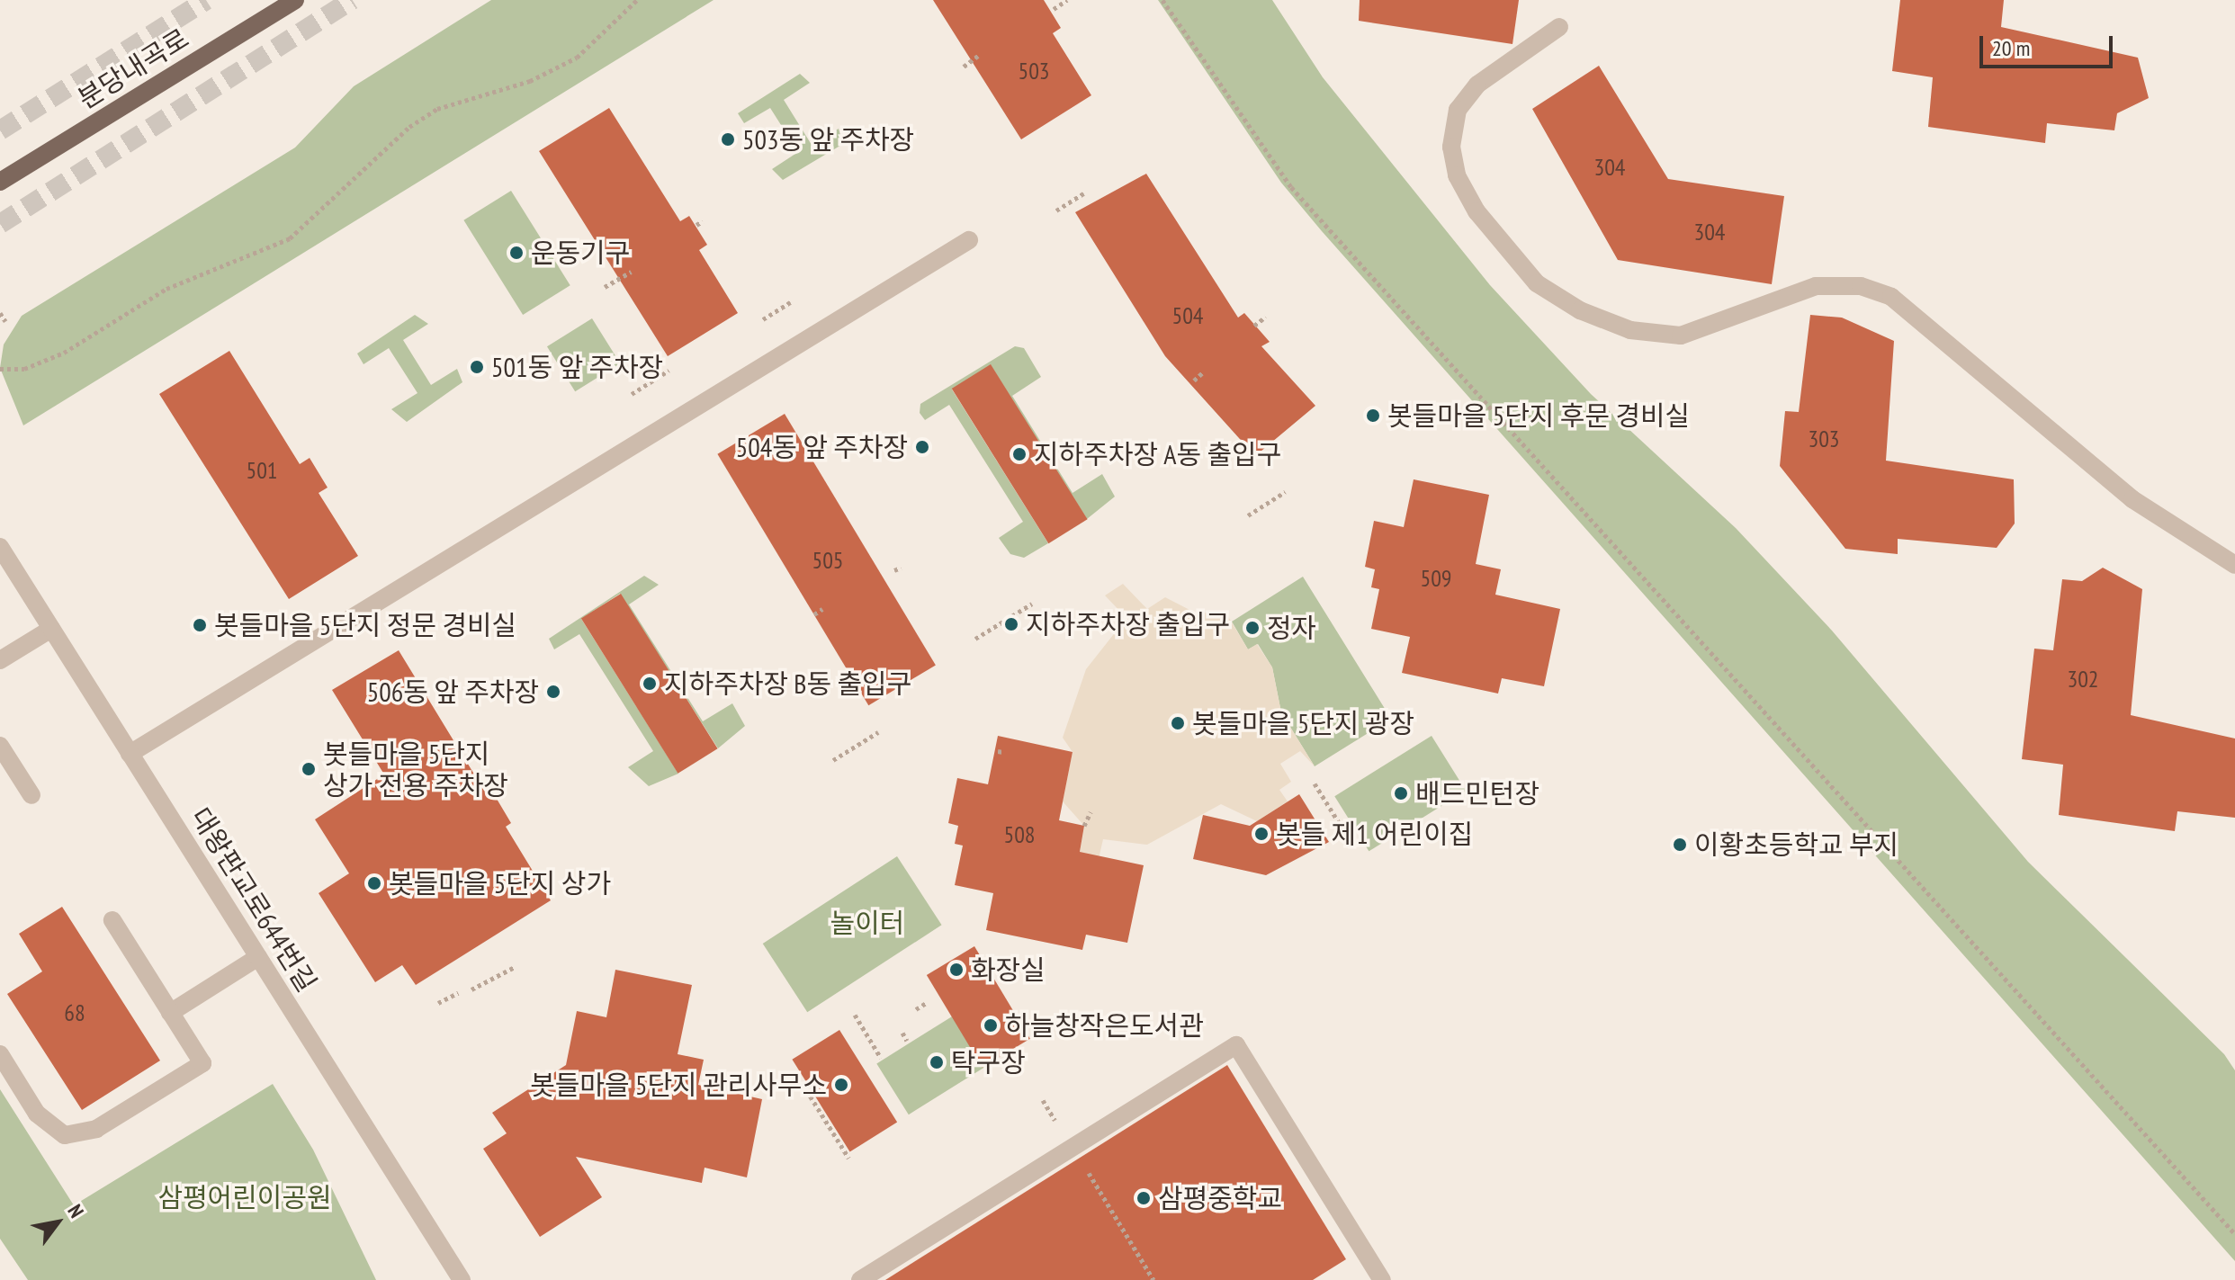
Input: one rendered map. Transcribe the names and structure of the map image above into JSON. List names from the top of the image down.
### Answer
{
  "streets": {
    "main road": ["분당내곡로"],
    "street": ["대왕판교로644번길"]
  },
  "parks": ["놀이터", "삼평어린이공원"],
  "places": [
    "503동 앞 주차장",
    "운동기구",
    "501동 앞 주차장",
    "봇들마을 5단지 후문 경비실",
    "504동 앞 주차장",
    "지하주차장 A동 출입구",
    "지하주차장 출입구",
    "봇들마을 5단지 정문 경비실",
    "정자",
    "지하주차장 B동 출입구",
    "506동 앞 주차장",
    "봇들마을 5단지 광장",
    "봇들마을 5단지 상가 전용 주차장",
    "배드민턴장",
    "봇들 제1 어린이집",
    "이황초등학교 부지",
    "봇들마을 5단지 상가",
    "화장실",
    "하늘창작은도서관",
    "탁구장",
    "봇들마을 5단지 관리사무소",
    "삼평중학교"
  ],
  "house_numbers": [
    "503",
    "304",
    "304",
    "504",
    "303",
    "501",
    "505",
    "509",
    "302",
    "508",
    "68"
  ],
  "scale_bar": "20 m",
  "north": "top right"
}
